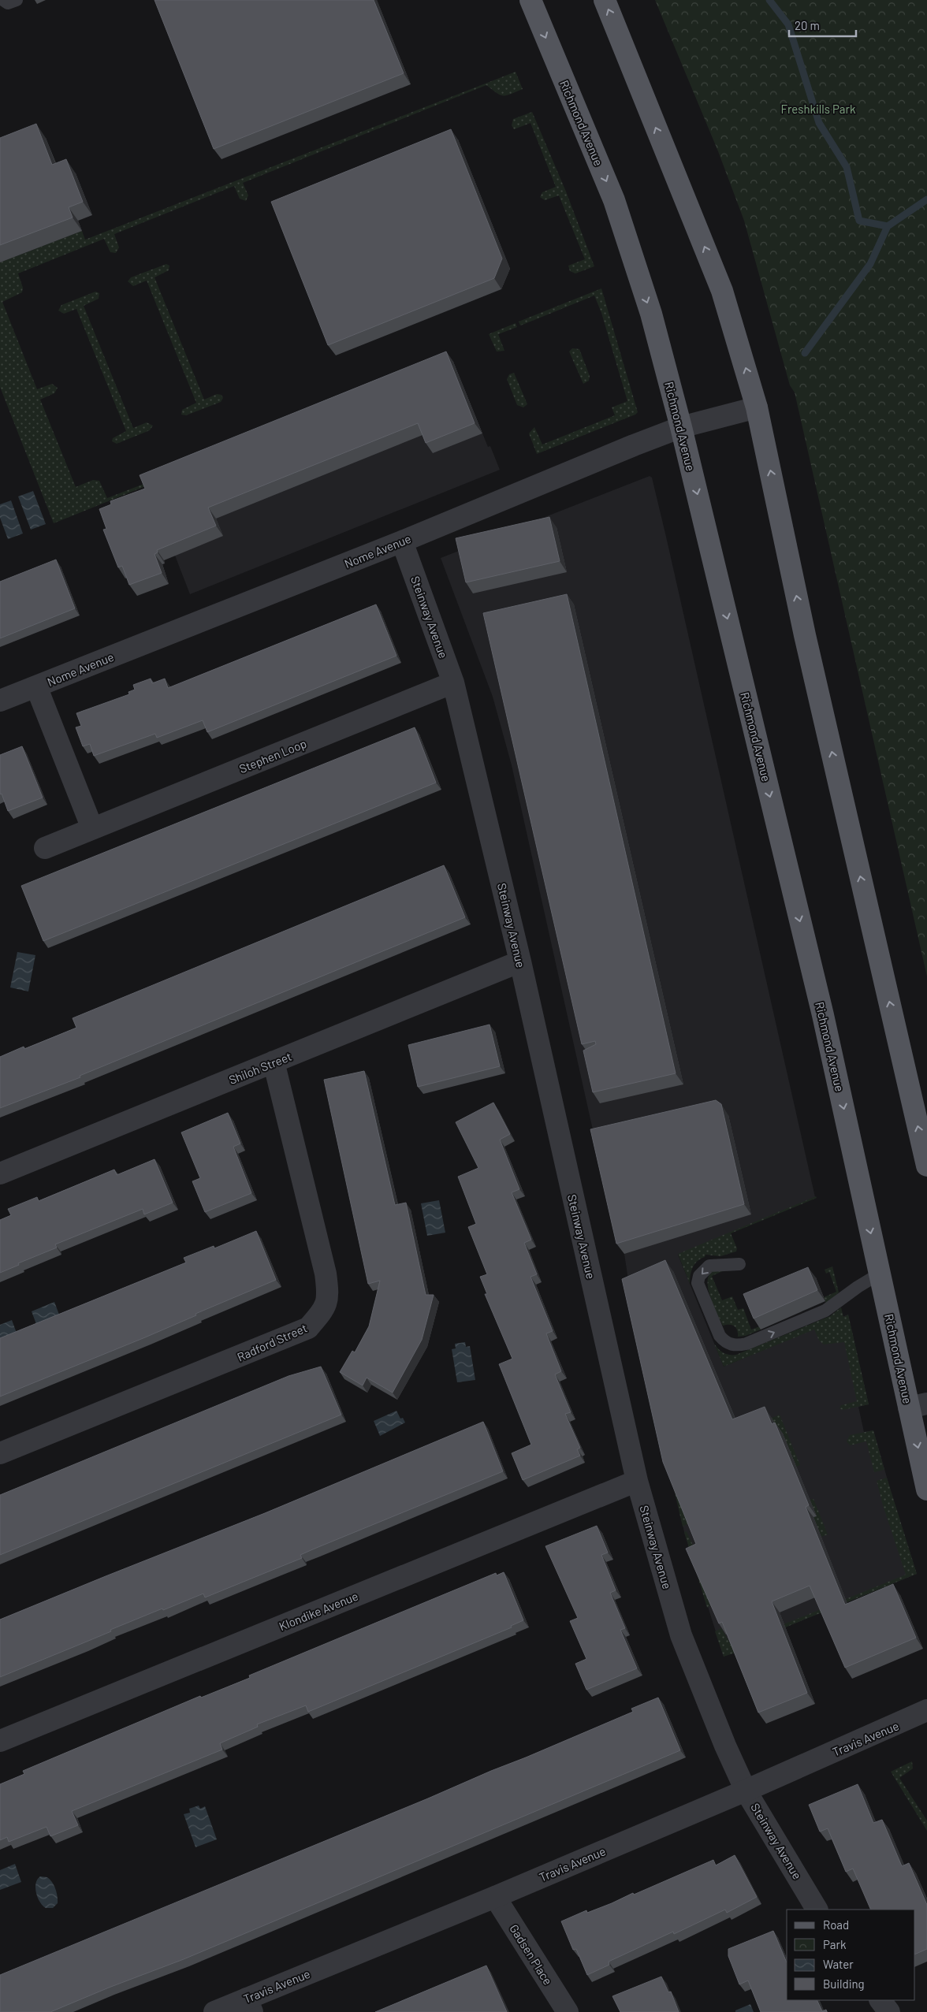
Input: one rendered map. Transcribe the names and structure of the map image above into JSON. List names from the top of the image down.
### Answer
{
  "streets": {
    "main road": ["Richmond Avenue"],
    "street": [
      "Nome Avenue",
      "Steinway Avenue",
      "Stephen Loop",
      "Shiloh Street",
      "Radford Street",
      "Klondike Avenue",
      "Travis Avenue",
      "Gadsen Place"
    ]
  },
  "crossings": [
    ["Richmond Avenue", "Nome Avenue"],
    ["Nome Avenue", "Steinway Avenue"],
    ["Steinway Avenue", "Stephen Loop"],
    ["Steinway Avenue", "Shiloh Street"],
    ["Steinway Avenue", "Klondike Avenue"],
    ["Steinway Avenue", "Travis Avenue"],
    ["Shiloh Street", "Radford Street"],
    ["Travis Avenue", "Gadsen Place"]
  ],
  "parks": ["Freshkills Park"],
  "legend": [
    "Road",
    "Park",
    "Water",
    "Building"
  ],
  "scale_bar": "20 m"
}
